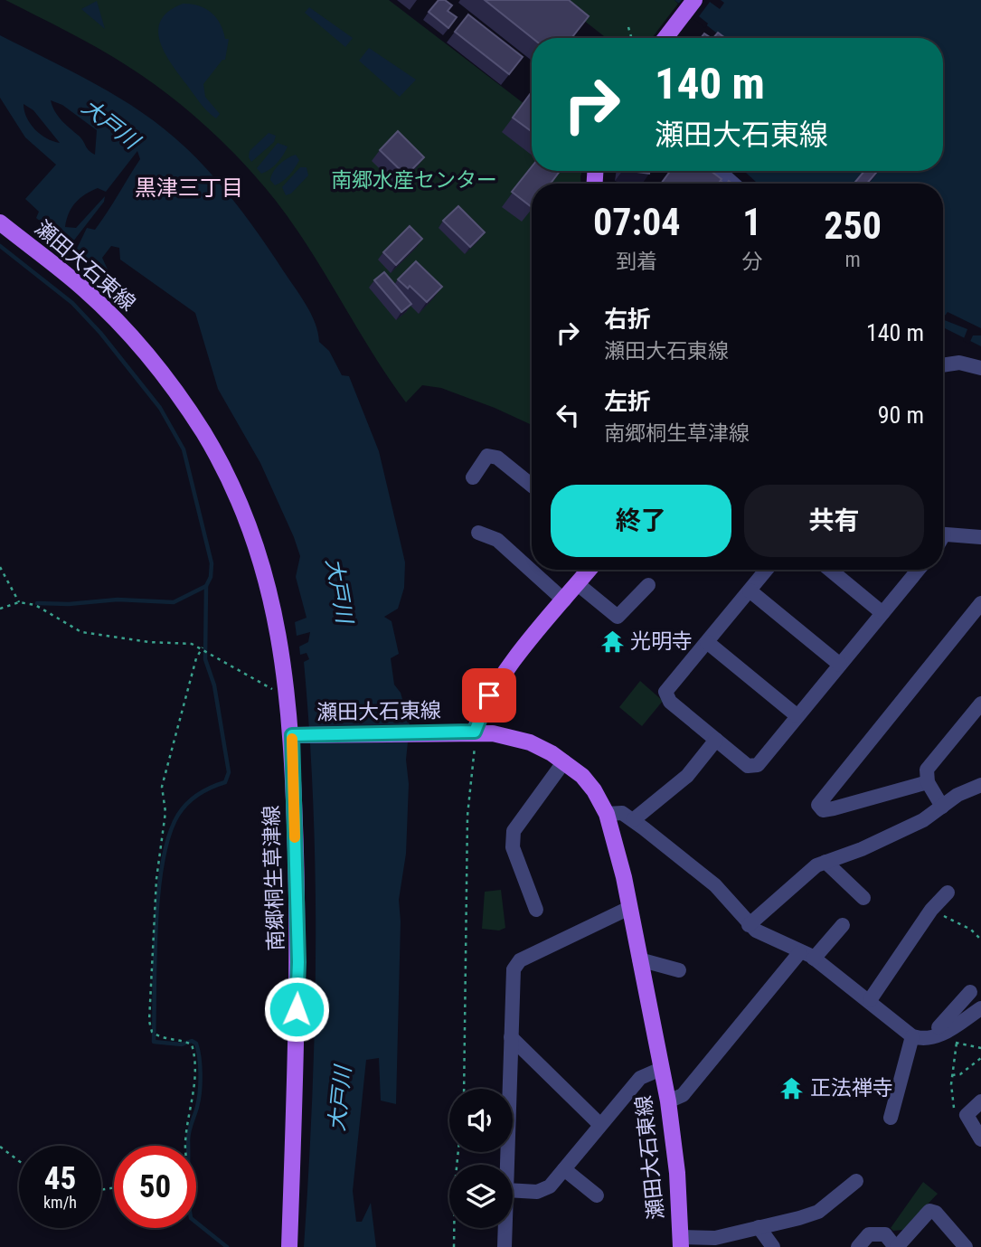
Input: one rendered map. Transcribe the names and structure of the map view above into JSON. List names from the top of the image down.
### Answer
{
  "streets": {
    "main road": ["瀬田大石東線", "南郷桐生草津線"]
  },
  "crossings": [
    ["瀬田大石東線", "南郷桐生草津線"]
  ],
  "districts": ["黒津三丁目"],
  "water": ["大戸川"],
  "parks": ["南郷水産センター"],
  "places": {
    "temple": ["光明寺", "正法禅寺"]
  },
  "page": {
    "turn": ["140 m", "瀬田大石東線"],
    "eta": [
      "07:04",
      "到着",
      "1",
      "分",
      "250",
      "m"
    ],
    "list": [
      {
        "name": "右折",
        "note": "瀬田大石東線",
        "value": "140 m"
      },
      {
        "name": "左折",
        "note": "南郷桐生草津線",
        "value": "90 m"
      }
    ],
    "buttons": ["終了", "共有"],
    "speed": "45 km/h",
    "limit": "50"
  }
}
